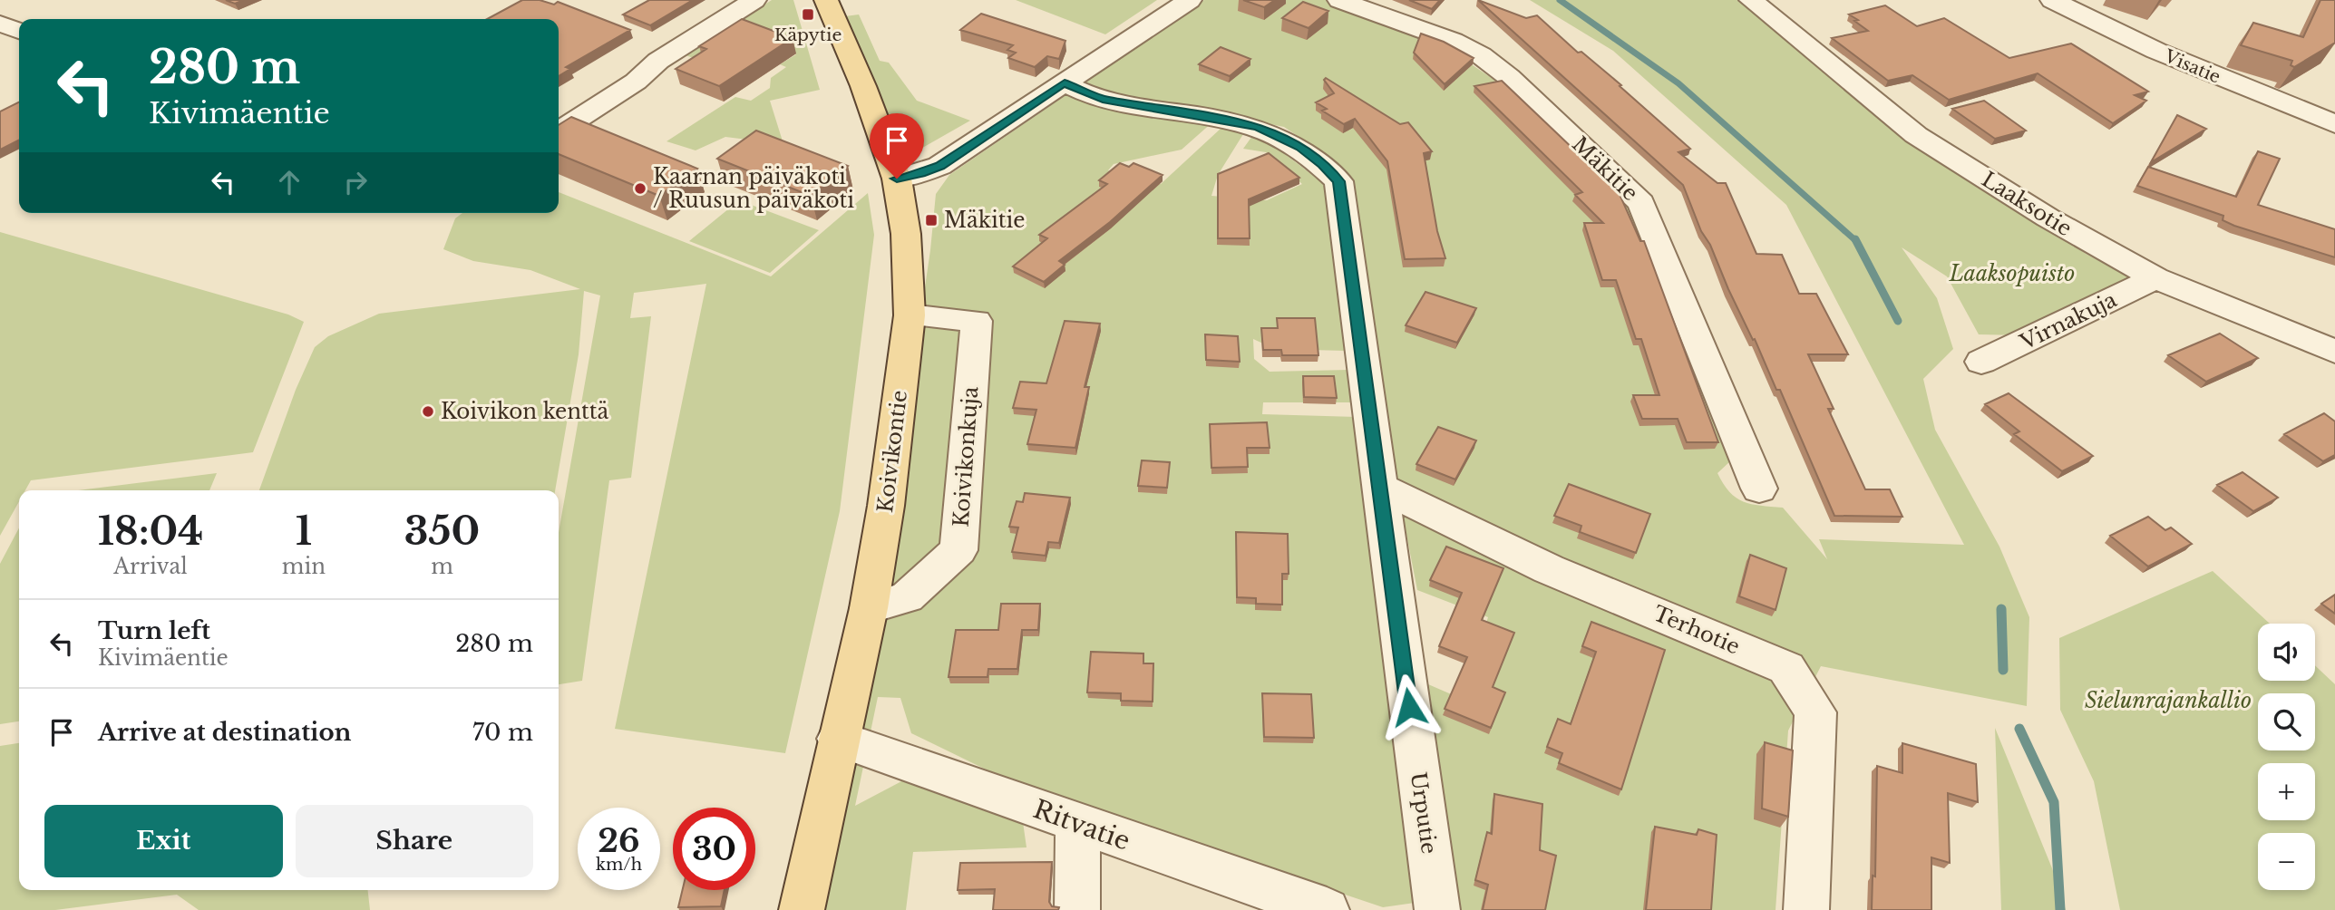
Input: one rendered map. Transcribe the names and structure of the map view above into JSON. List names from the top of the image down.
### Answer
{
  "streets": {
    "main road": ["Koivikontie"],
    "street": [
      "Visatie",
      "Mäkitie",
      "Laaksotie",
      "Virnakuja",
      "Koivikonkuja",
      "Terhotie",
      "Urputie",
      "Ritvatie"
    ]
  },
  "crossings": [
    ["Laaksotie", "Virnakuja"],
    ["Koivikontie", "Koivikonkuja"],
    ["Koivikontie", "Ritvatie"],
    ["Terhotie", "Urputie"]
  ],
  "parks": ["Laaksopuisto", "Sielunrajankallio"],
  "places": {
    "transit": ["Käpytie", "Mäkitie"],
    "other": ["Kaarnan päiväkoti / Ruusun päiväkoti", "Koivikon kenttä"]
  },
  "page": {
    "turn": ["280 m", "Kivimäentie"],
    "eta": [
      "18:04",
      "Arrival",
      "1",
      "min",
      "350",
      "m"
    ],
    "list": [
      {
        "name": "Turn left",
        "note": "Kivimäentie",
        "value": "280 m"
      },
      {
        "name": "Arrive at destination",
        "value": "70 m"
      }
    ],
    "map_buttons": ["+", "−"],
    "buttons": ["Exit", "Share"],
    "speed": "26 km/h",
    "limit": "30"
  }
}
